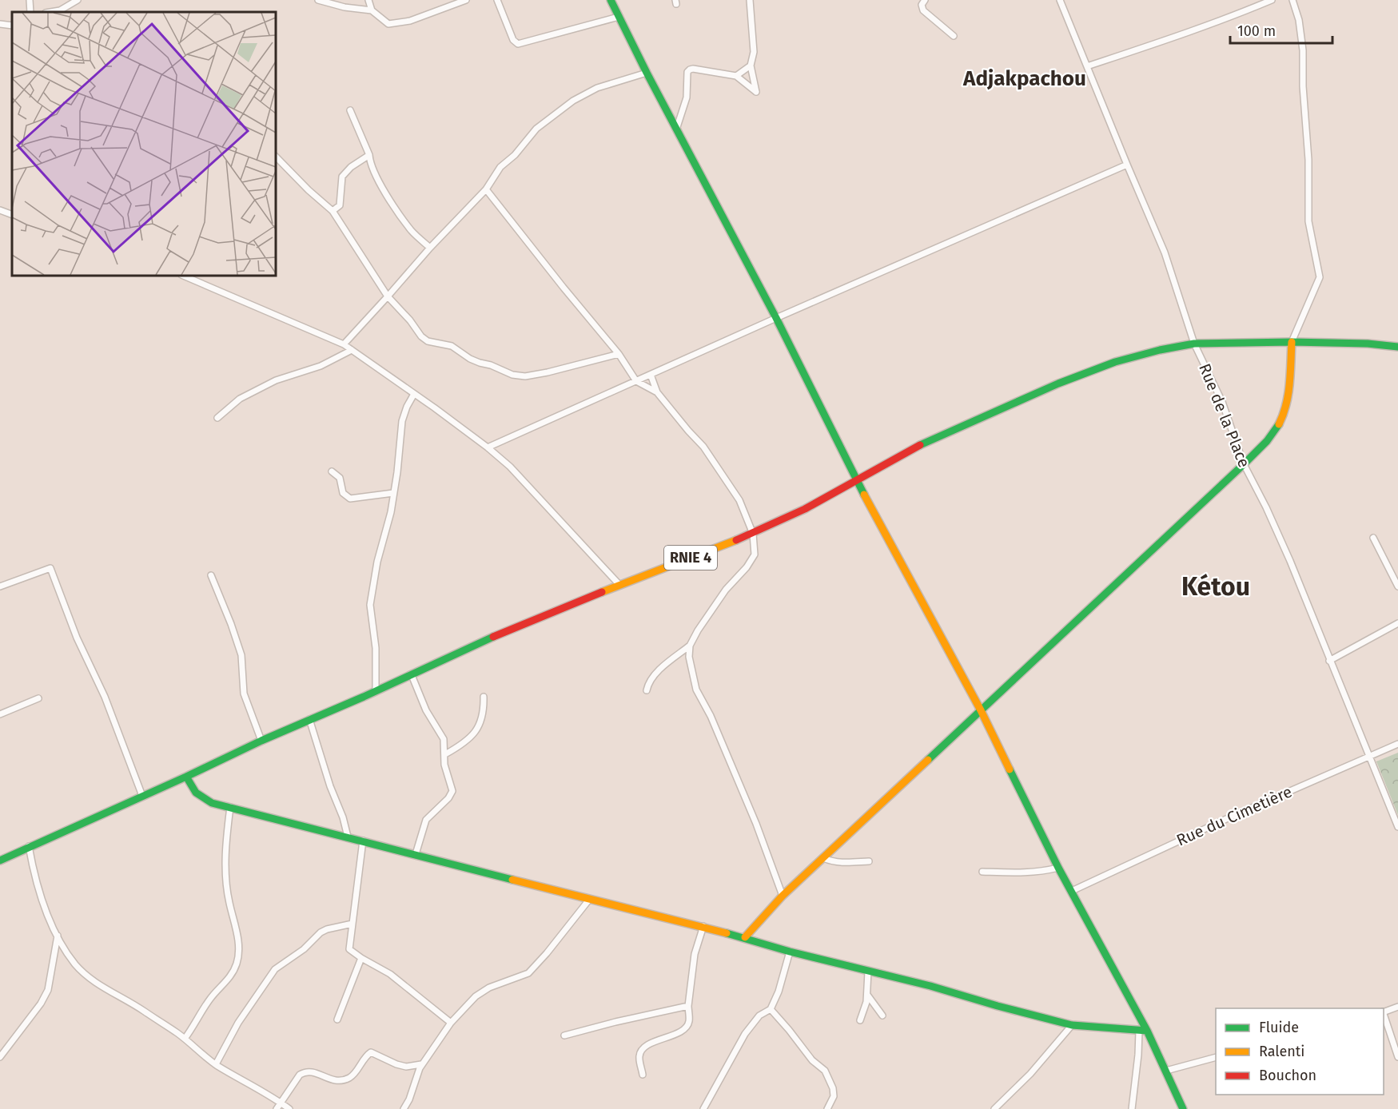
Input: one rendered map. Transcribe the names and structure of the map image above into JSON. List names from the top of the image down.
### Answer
{
  "streets": {
    "street": ["Rue de la Place", "RNIE 4", "Rue du Cimetière"]
  },
  "crossings": [
    ["Rue de la Place", "RNIE 4"],
    ["Rue de la Place", "Rue du Cimetière"]
  ],
  "districts": ["Adjakpachou", "Kétou"],
  "legend": ["Fluide", "Ralenti", "Bouchon"],
  "scale_bar": "100 m"
}
